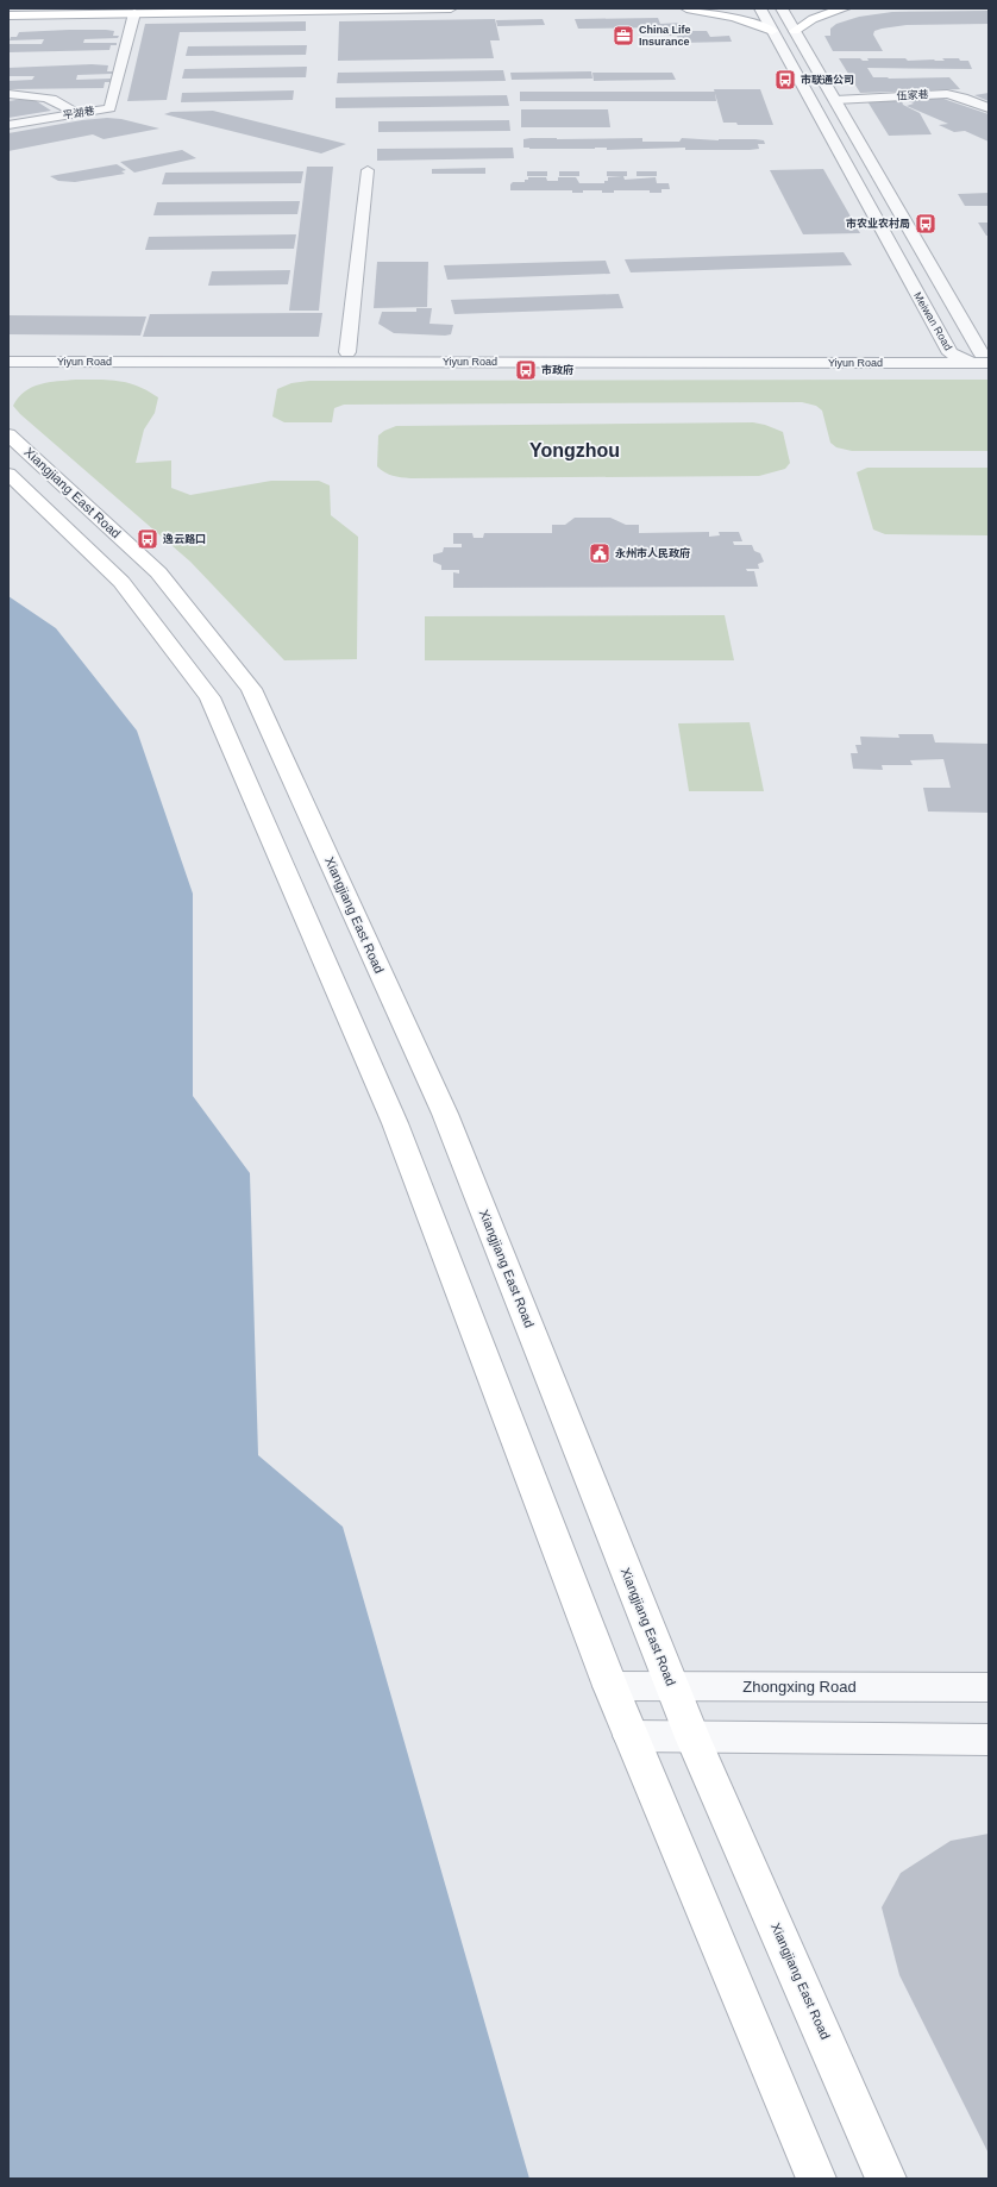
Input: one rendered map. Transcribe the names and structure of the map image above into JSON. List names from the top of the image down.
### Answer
{
  "streets": {
    "main road": ["Xiangjiang East Road"],
    "street": [
      "伍家巷",
      "平湖巷",
      "Meiwan Road",
      "Yiyun Road",
      "Zhongxing Road"
    ]
  },
  "crossings": [
    ["Meiwan Road", "Yiyun Road"],
    ["Xiangjiang East Road", "Zhongxing Road"]
  ],
  "districts": ["Yongzhou"],
  "places": {
    "office": ["China Life Insurance"],
    "bus stop": [
      "市联通公司",
      "市农业农村局",
      "市政府",
      "逸云路口"
    ],
    "public building": ["永州市人民政府"]
  }
}
